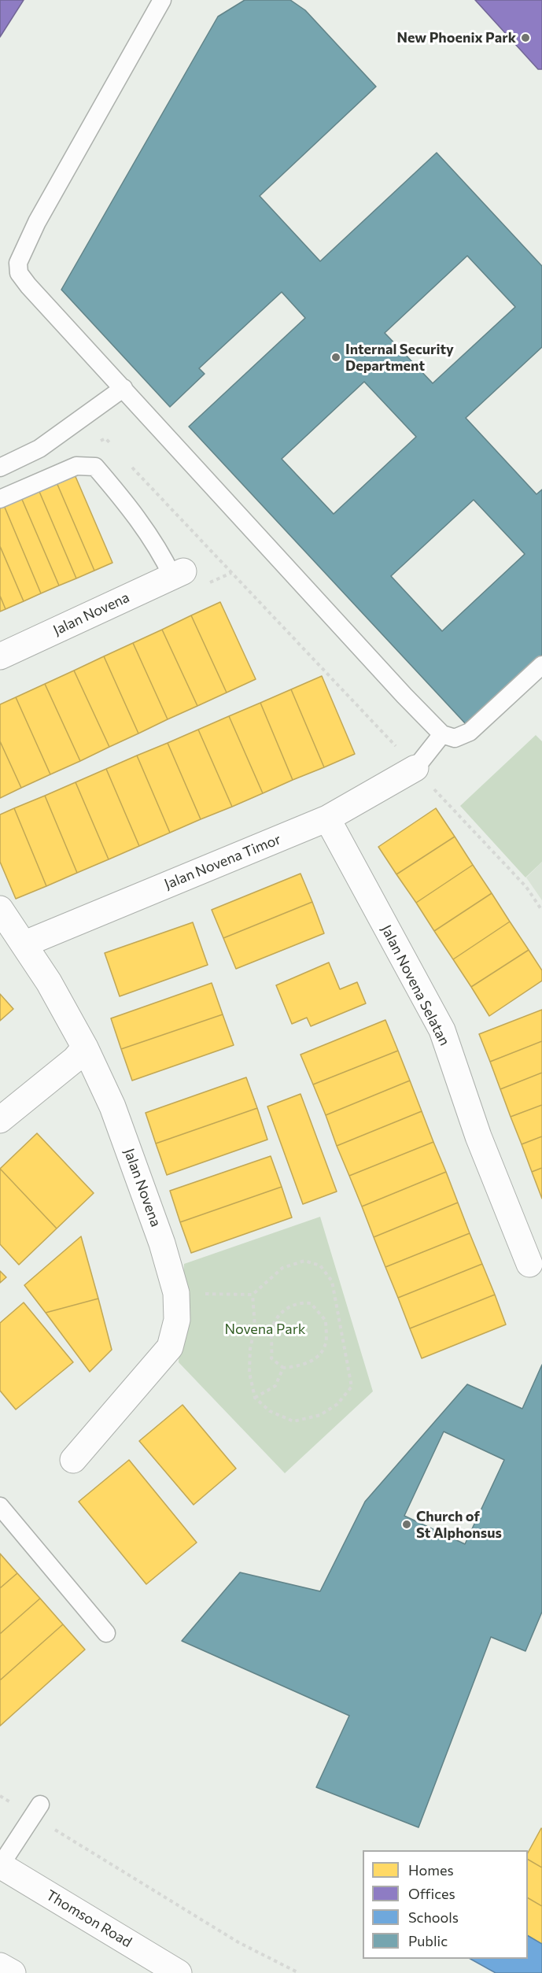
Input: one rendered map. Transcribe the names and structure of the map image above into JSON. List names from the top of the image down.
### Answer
{
  "streets": {
    "street": [
      "Jalan Novena",
      "Jalan Novena Timor",
      "Jalan Novena Selatan",
      "Thomson Road"
    ]
  },
  "crossings": [
    ["Jalan Novena", "Jalan Novena Timor"],
    ["Jalan Novena Timor", "Jalan Novena Selatan"]
  ],
  "parks": ["Novena Park"],
  "places": ["New Phoenix Park", "Internal Security Department", "Church of St Alphonsus"],
  "legend": [
    "Homes",
    "Offices",
    "Schools",
    "Public"
  ]
}
